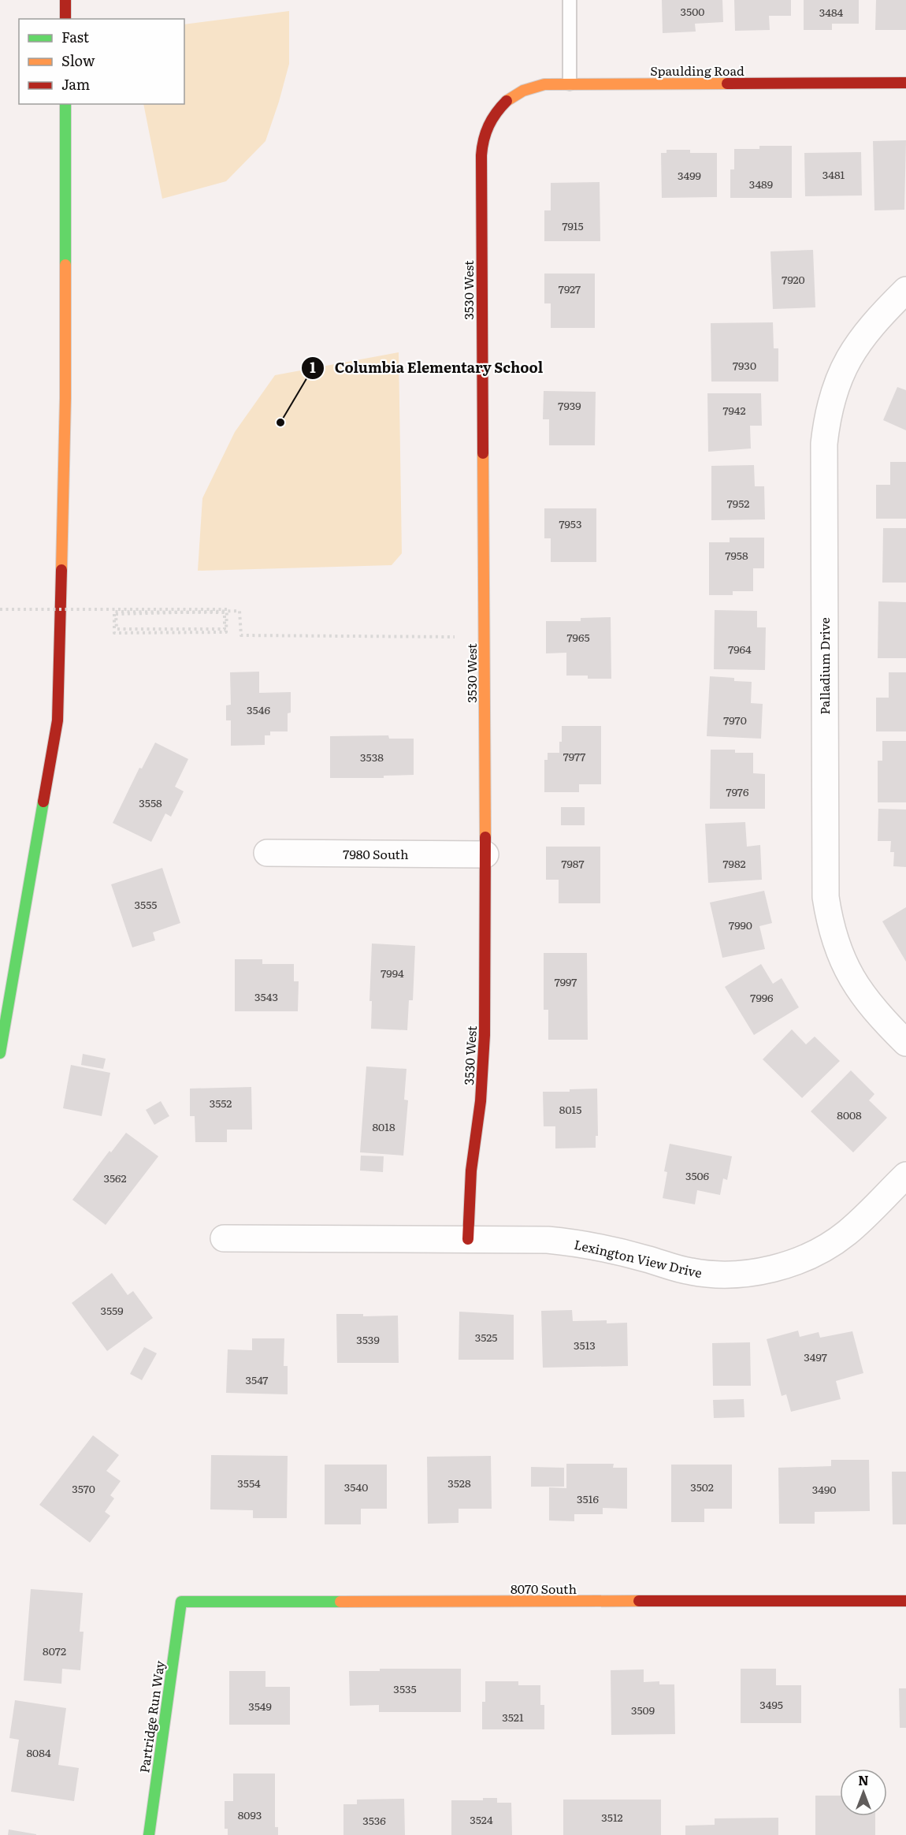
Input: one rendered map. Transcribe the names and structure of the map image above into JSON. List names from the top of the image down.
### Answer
{
  "streets": {
    "main road": [
      "Spaulding Road",
      "3530 West",
      "8070 South",
      "Partridge Run Way"
    ],
    "street": ["Palladium Drive", "7980 South", "Lexington View Drive"]
  },
  "crossings": [
    ["Spaulding Road", "3530 West"],
    ["3530 West", "7980 South"],
    ["3530 West", "Lexington View Drive"],
    ["8070 South", "Partridge Run Way"]
  ],
  "places": ["Columbia Elementary School"],
  "house_numbers": [
    "3500",
    "3484",
    "3481",
    "3499",
    "3489",
    "7915",
    "7920",
    "7927",
    "7930",
    "7939",
    "7942",
    "7952",
    "7953",
    "7958",
    "7965",
    "7964",
    "3546",
    "7970",
    "7977",
    "3538",
    "7976",
    "3558",
    "7987",
    "7982",
    "3555",
    "7990",
    "7994",
    "7997",
    "3543",
    "7996",
    "3552",
    "8015",
    "8008",
    "8018",
    "3506",
    "3562",
    "3559",
    "3525",
    "3539",
    "3513",
    "3497",
    "3547",
    "3554",
    "3528",
    "3540",
    "3502",
    "3570",
    "3490",
    "3516",
    "8072",
    "3535",
    "3495",
    "3549",
    "3509",
    "3521",
    "8084",
    "8093",
    "3512",
    "3524",
    "3536"
  ],
  "legend": ["Fast", "Slow", "Jam"],
  "north": "top"
}
